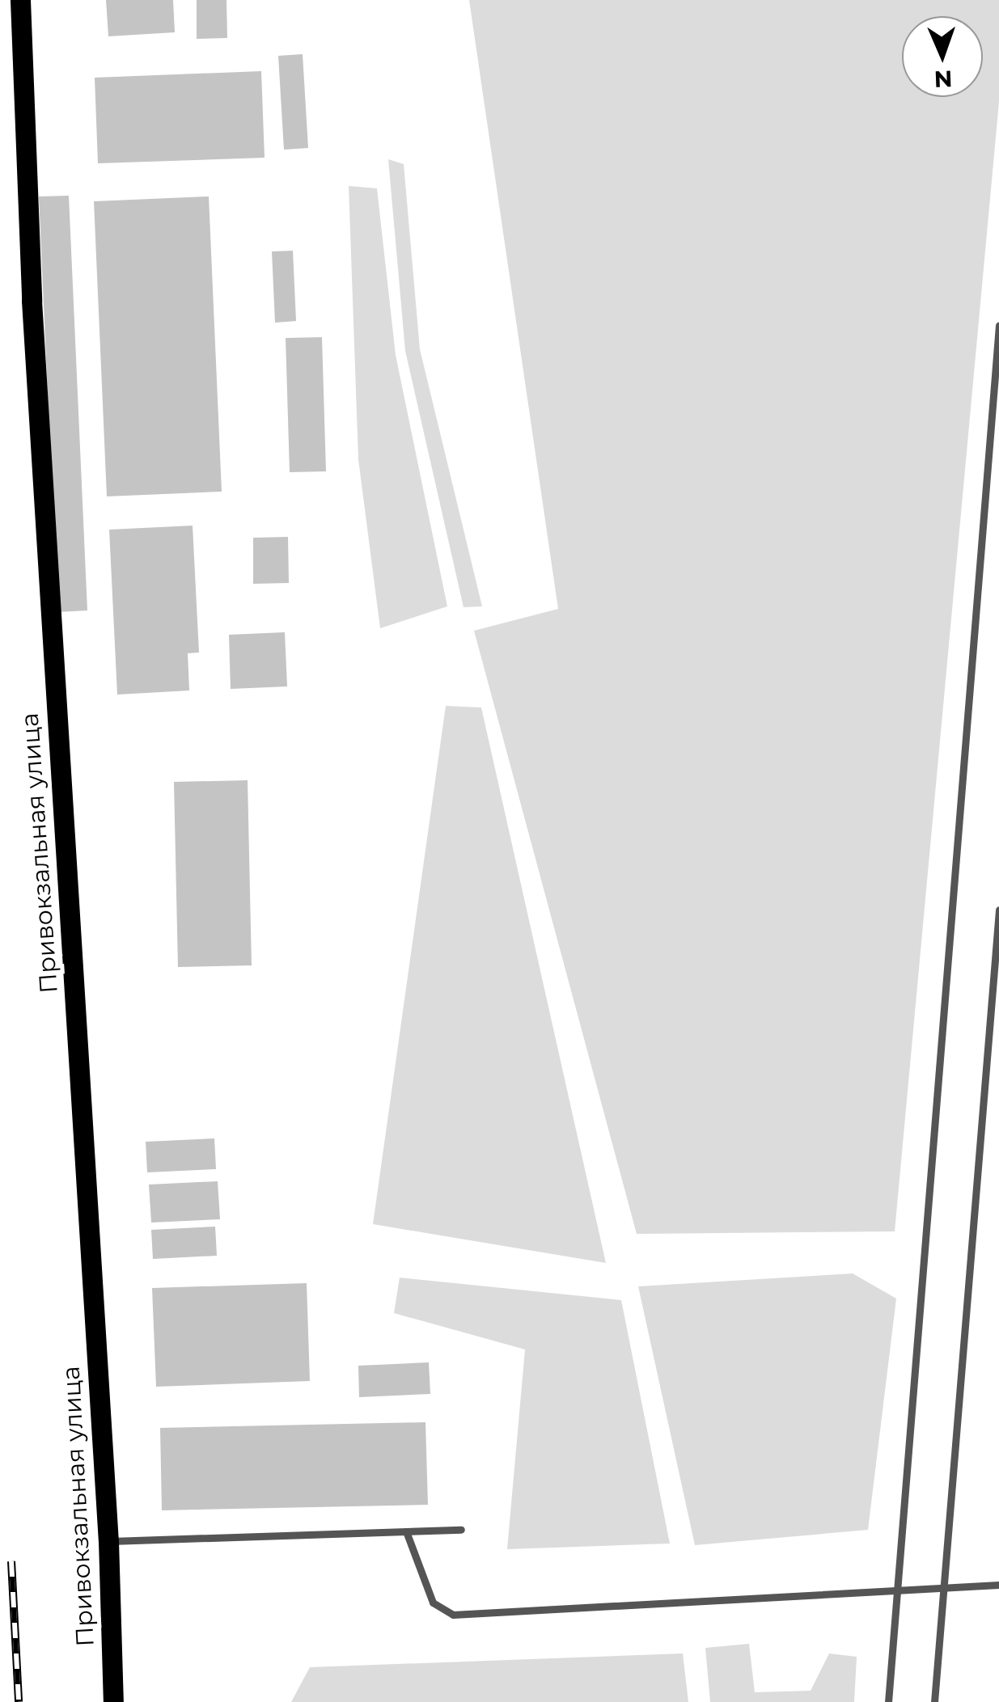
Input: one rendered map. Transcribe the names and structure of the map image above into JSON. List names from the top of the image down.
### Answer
{
  "streets": {
    "main road": ["Привокзальная улица"]
  },
  "north": "bottom"
}
